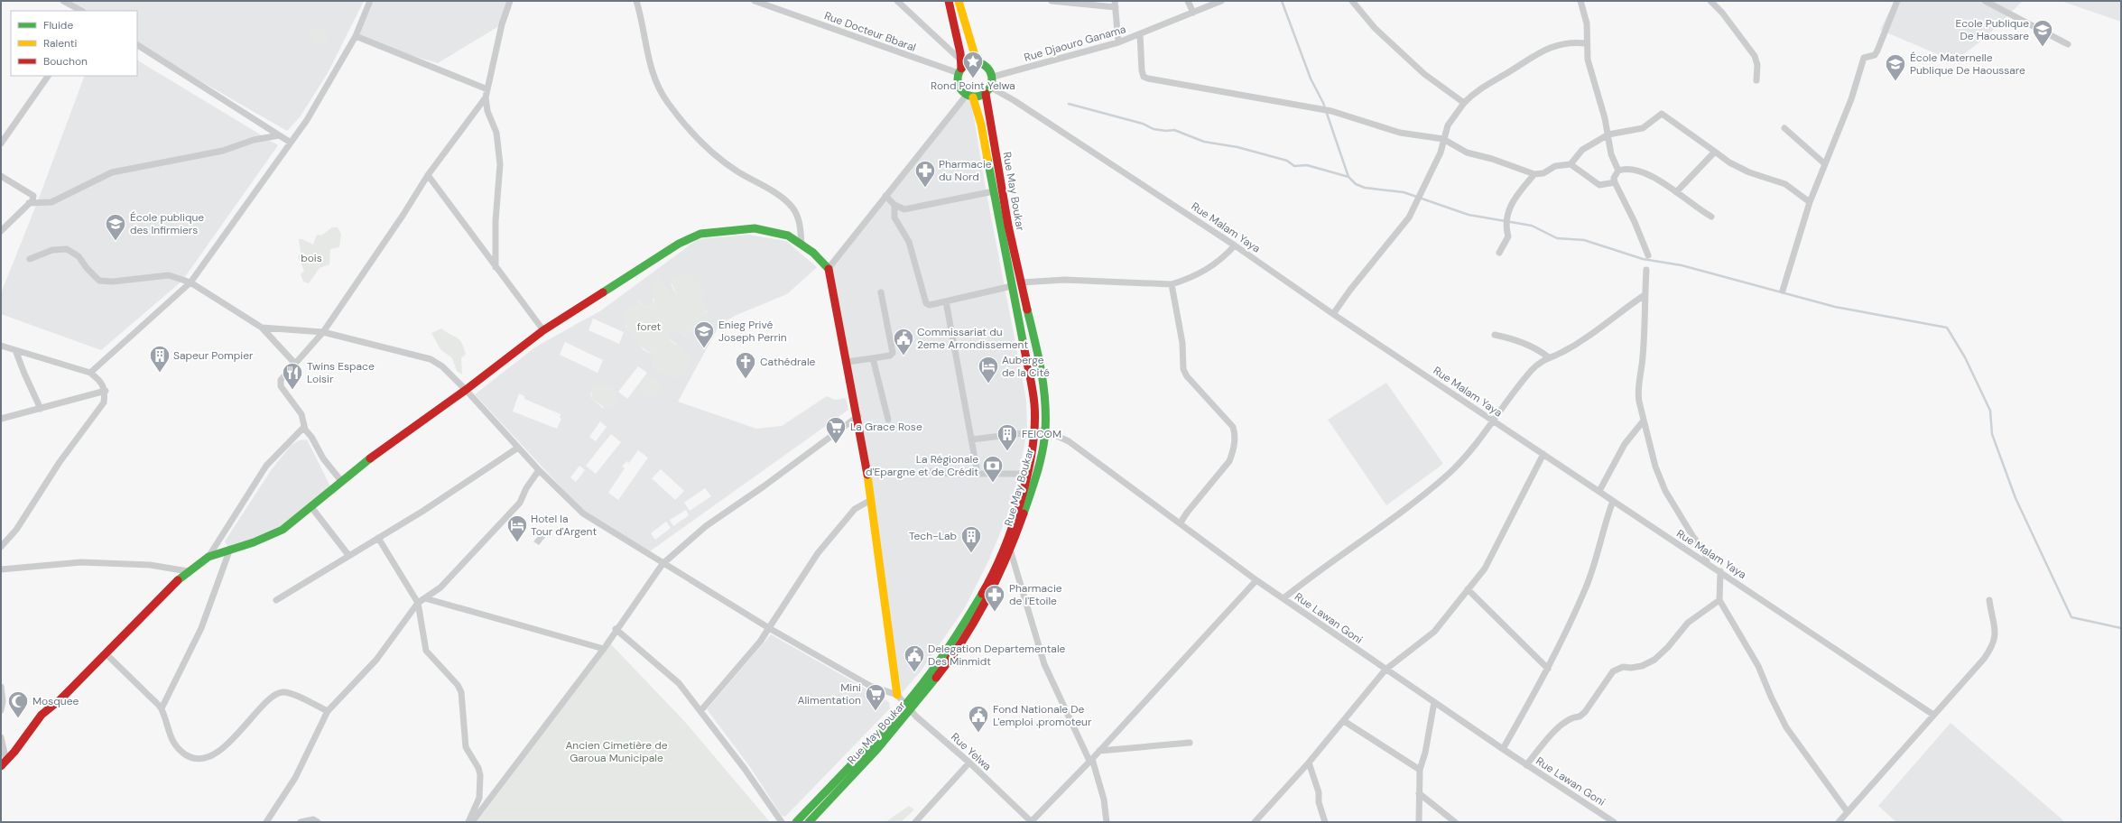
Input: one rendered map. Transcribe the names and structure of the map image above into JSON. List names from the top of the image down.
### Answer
{
  "streets": {
    "main road": ["Rue May Boukar"],
    "street": [
      "Rue Docteur Bbaral",
      "Rue Djaouro Ganama",
      "Rue Malam Yaya",
      "Rue Lawan Goni",
      "Rue Yelwa"
    ]
  },
  "crossings": [
    ["Rue Docteur Bbaral", "Rue Djaouro Ganama"],
    ["Rue Docteur Bbaral", "Rue May Boukar"],
    ["Rue Docteur Bbaral", "Rue Malam Yaya"],
    ["Rue Djaouro Ganama", "Rue May Boukar"],
    ["Rue Djaouro Ganama", "Rue Malam Yaya"],
    ["Rue May Boukar", "Rue Malam Yaya"],
    ["Rue May Boukar", "Rue Lawan Goni"],
    ["Rue May Boukar", "Rue Yelwa"]
  ],
  "parks": ["bois", "foret", "Ancien Cimetière de Garoua Municipale"],
  "places": {
    "school or university": [
      "Ecole Publique De Haoussare",
      "École Maternelle Publique De Haoussare",
      "École publique des Infirmiers",
      "Enieg Privé Joseph Perrin"
    ],
    "place": ["Rond Point Yelwa"],
    "pharmacy": ["Pharmacie du Nord", "Pharmacie de l'Etoile"],
    "public building": ["Commissariat du 2eme Arrondissement", "Delegation Departementale Des Minmidt", "Fond Nationale De L'emploi .promoteur"],
    "building": ["Sapeur Pompier", "FEICOM", "Tech-Lab"],
    "church": ["Cathédrale"],
    "hotel": ["Auberge de la Cité", "Hotel la Tour d'Argent"],
    "restaurant": ["Twins Espace Loisir"],
    "supermarket": ["La Grace Rose", "Mini Alimentation"],
    "bank": ["La Régionale d'Epargne et de Crédit"],
    "mosque": ["Mosquee"]
  },
  "legend": ["Fluide", "Ralenti", "Bouchon"]
}
